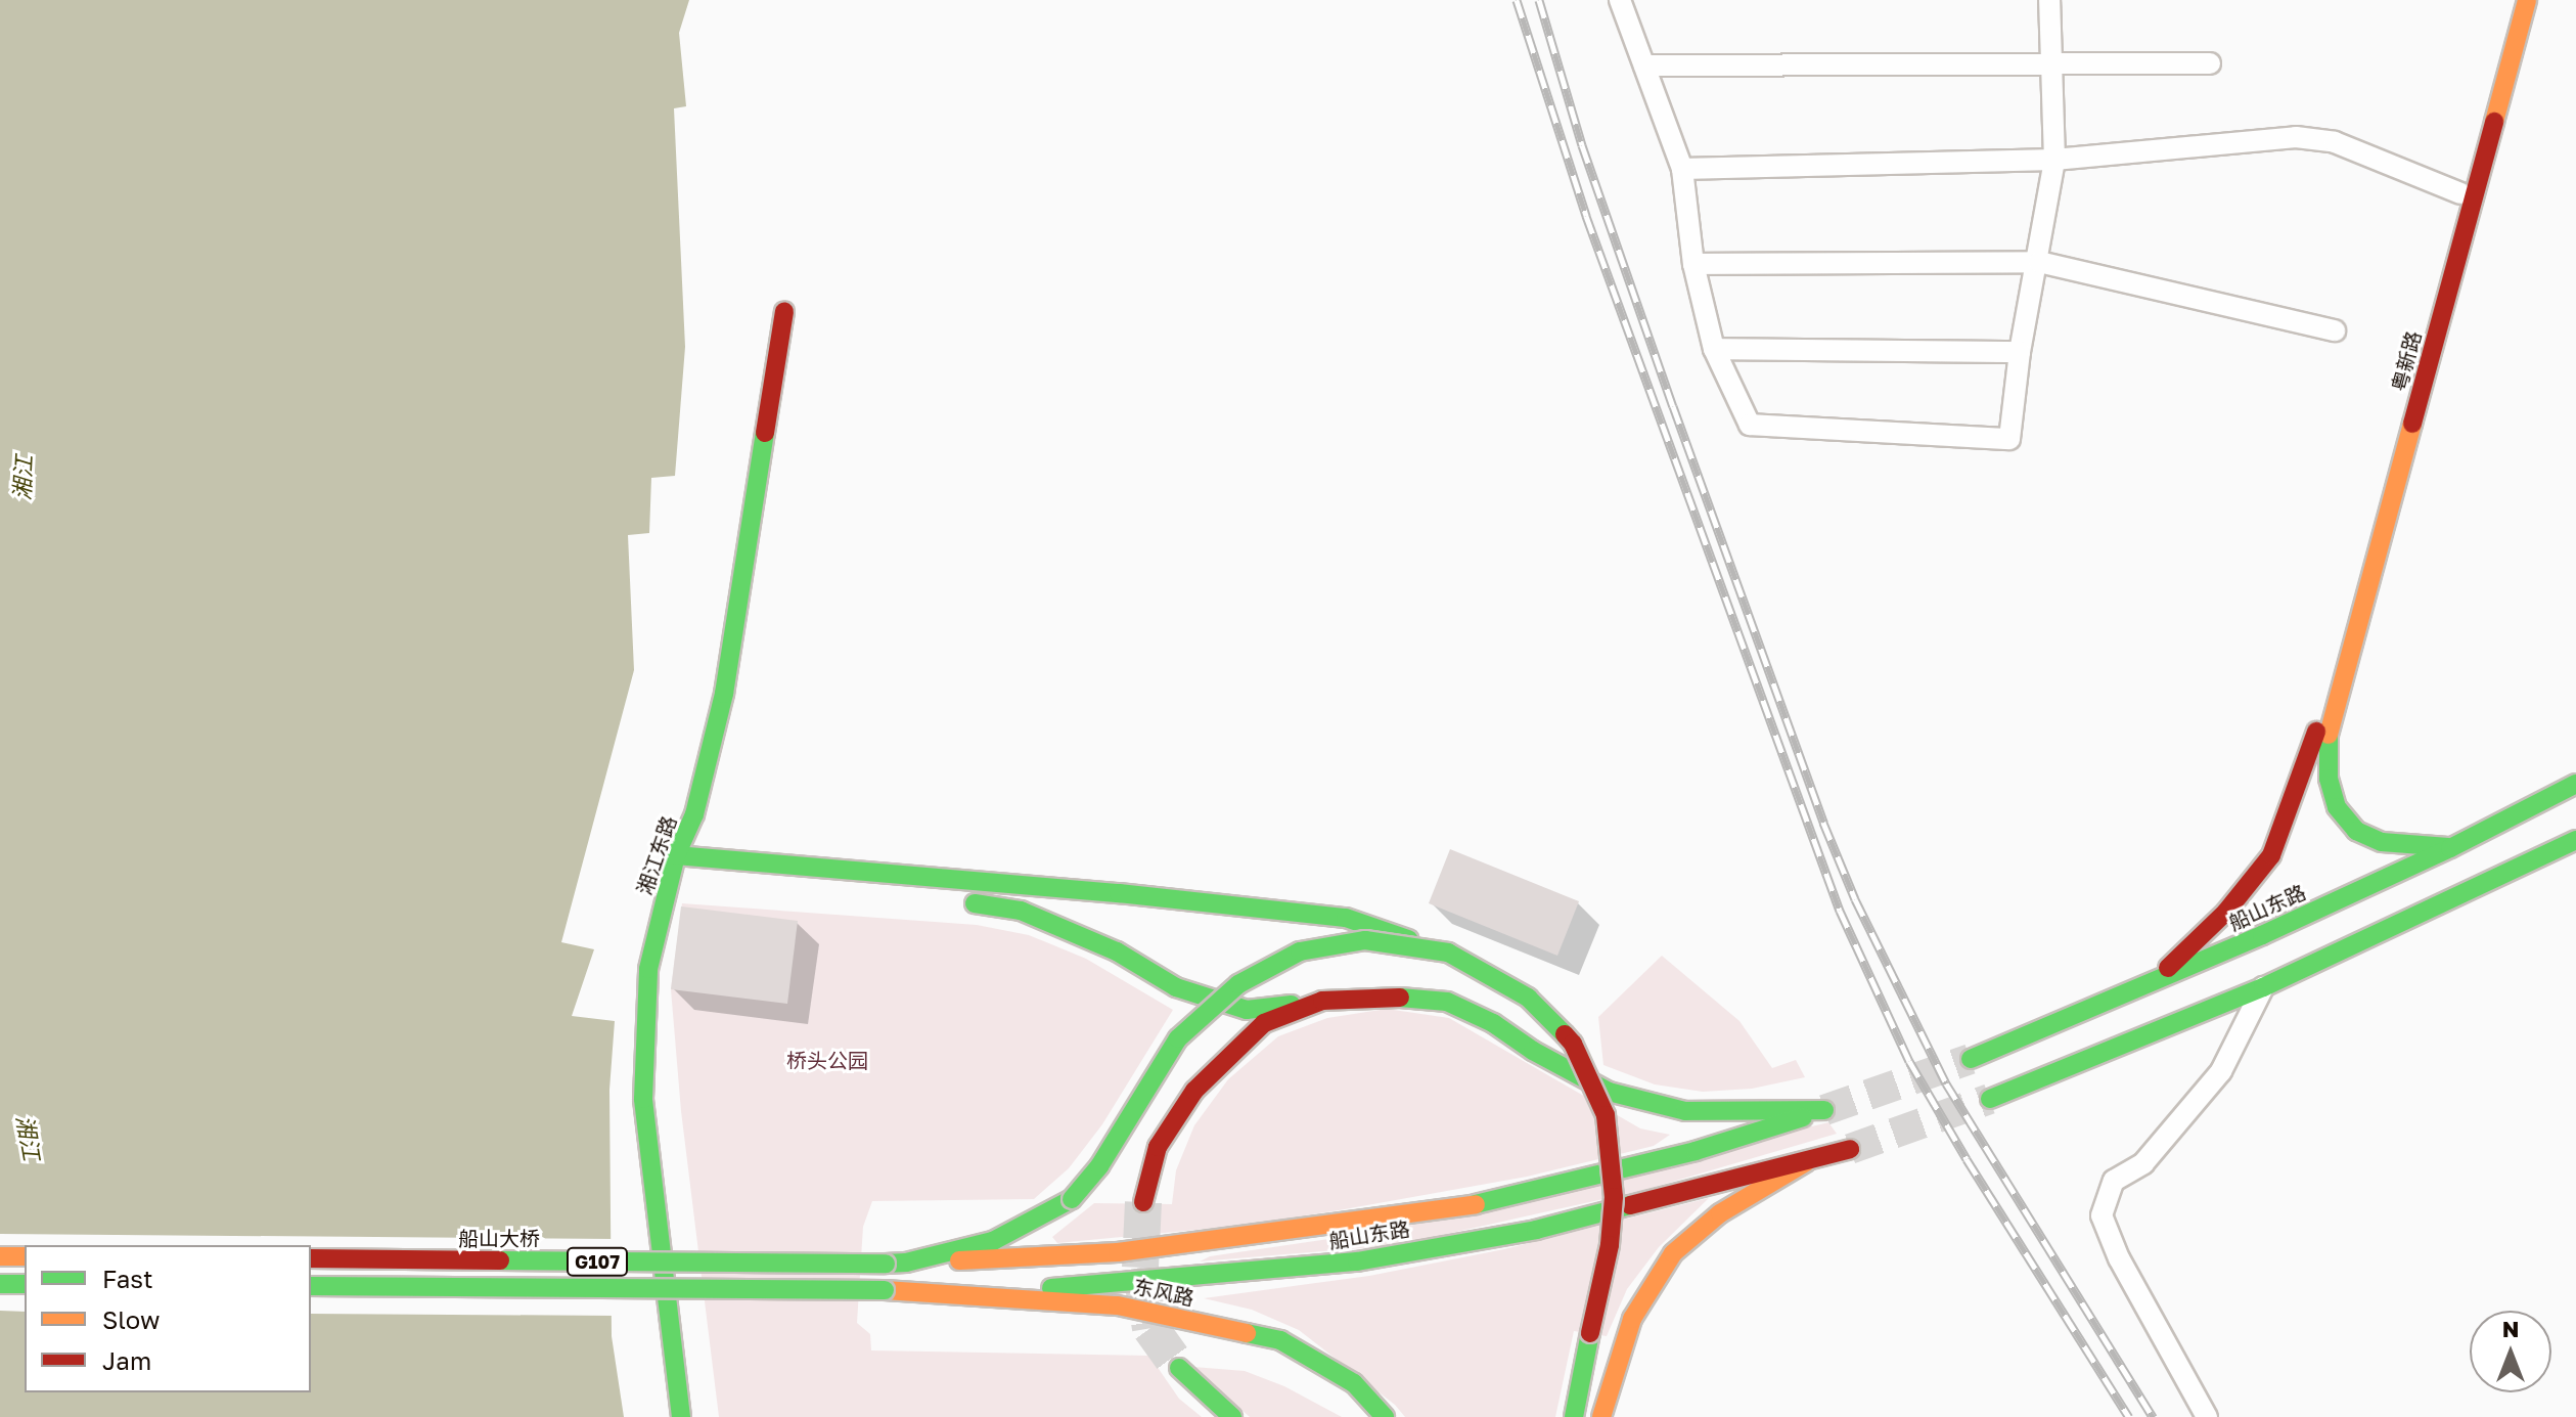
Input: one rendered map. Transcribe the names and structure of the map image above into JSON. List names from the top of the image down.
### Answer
{
  "streets": {
    "main road": [
      "粤新路",
      "湘江东路",
      "船山东路",
      "船山大桥",
      "G107",
      "东风路"
    ]
  },
  "crossings": [
    ["船山东路", "船山大桥"],
    ["船山东路", "东风路"]
  ],
  "water": ["湘江"],
  "parks": ["桥头公园"],
  "legend": ["Fast", "Slow", "Jam"],
  "north": "top"
}
